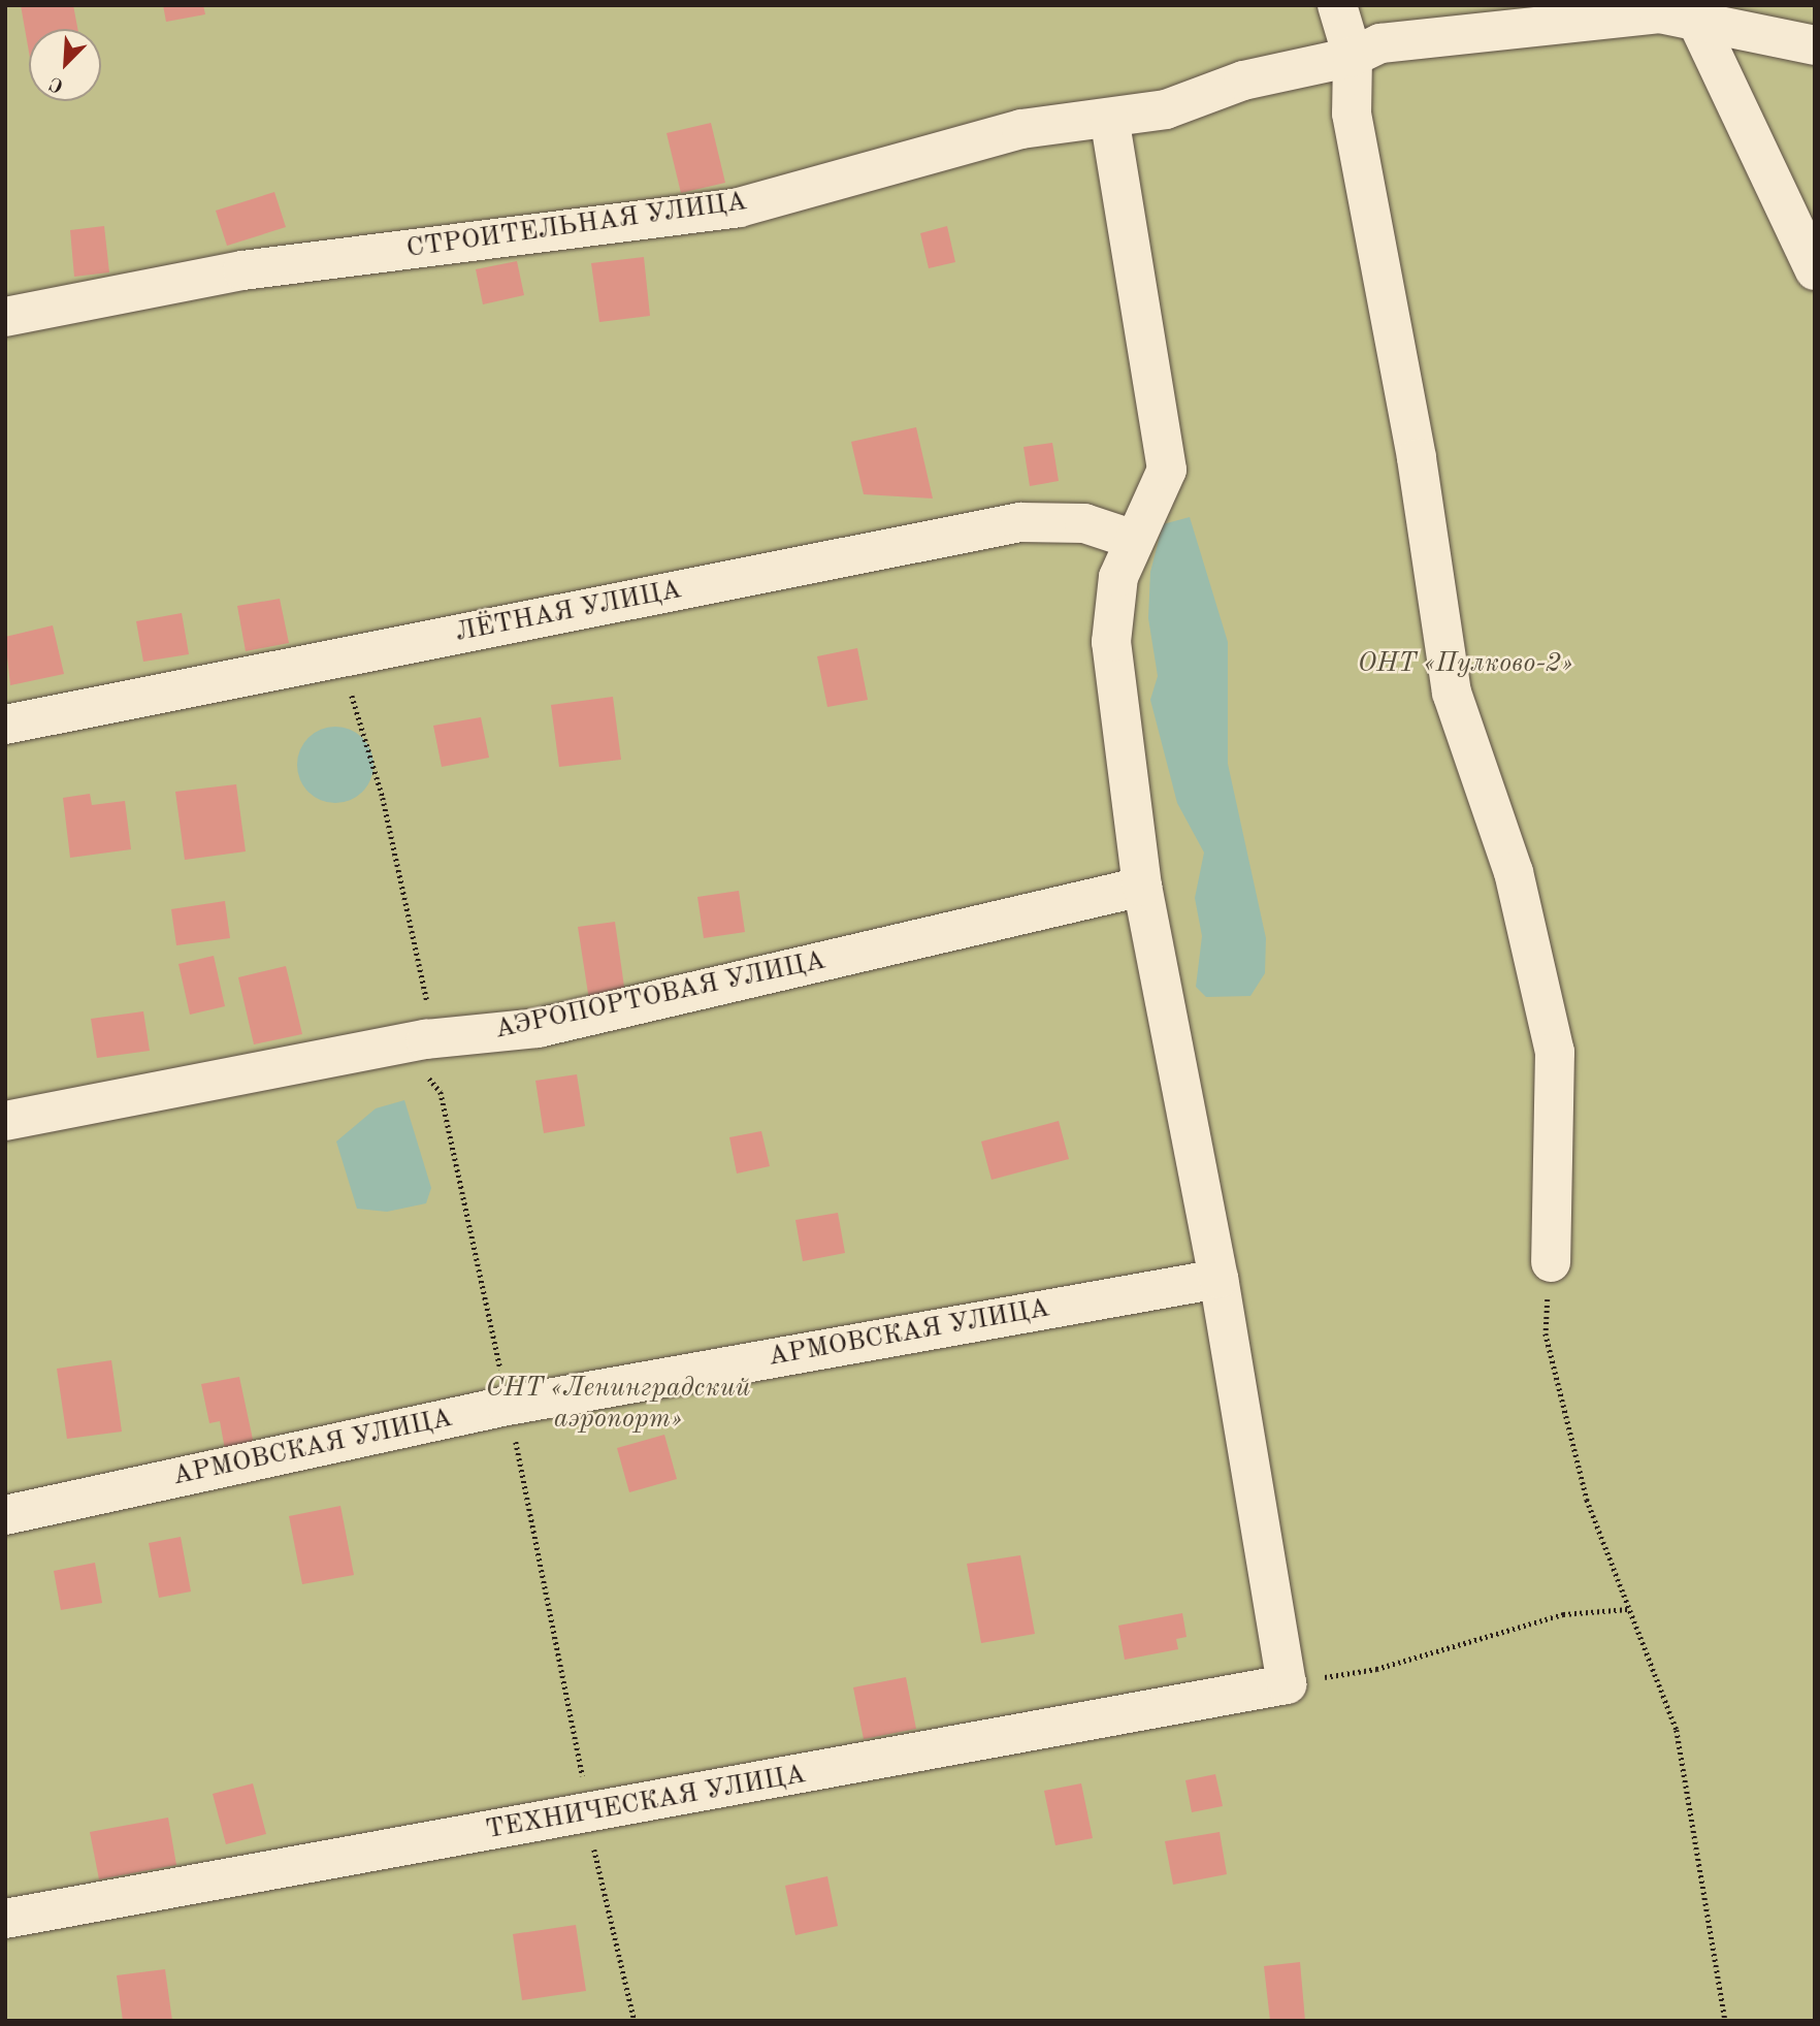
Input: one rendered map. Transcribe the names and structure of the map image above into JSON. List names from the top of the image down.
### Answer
{
  "streets": {
    "lane": [
      "СТРОИТЕЛЬНАЯ УЛИЦА",
      "ЛЁТНАЯ УЛИЦА",
      "АЭРОПОРТОВАЯ УЛИЦА",
      "АРМОВСКАЯ УЛИЦА",
      "ТЕХНИЧЕСКАЯ УЛИЦА"
    ]
  },
  "parks": ["ОНТ «Пулково-2»", "СНТ «Ленинградский аэропорт»"],
  "north": "bottom left"
}
